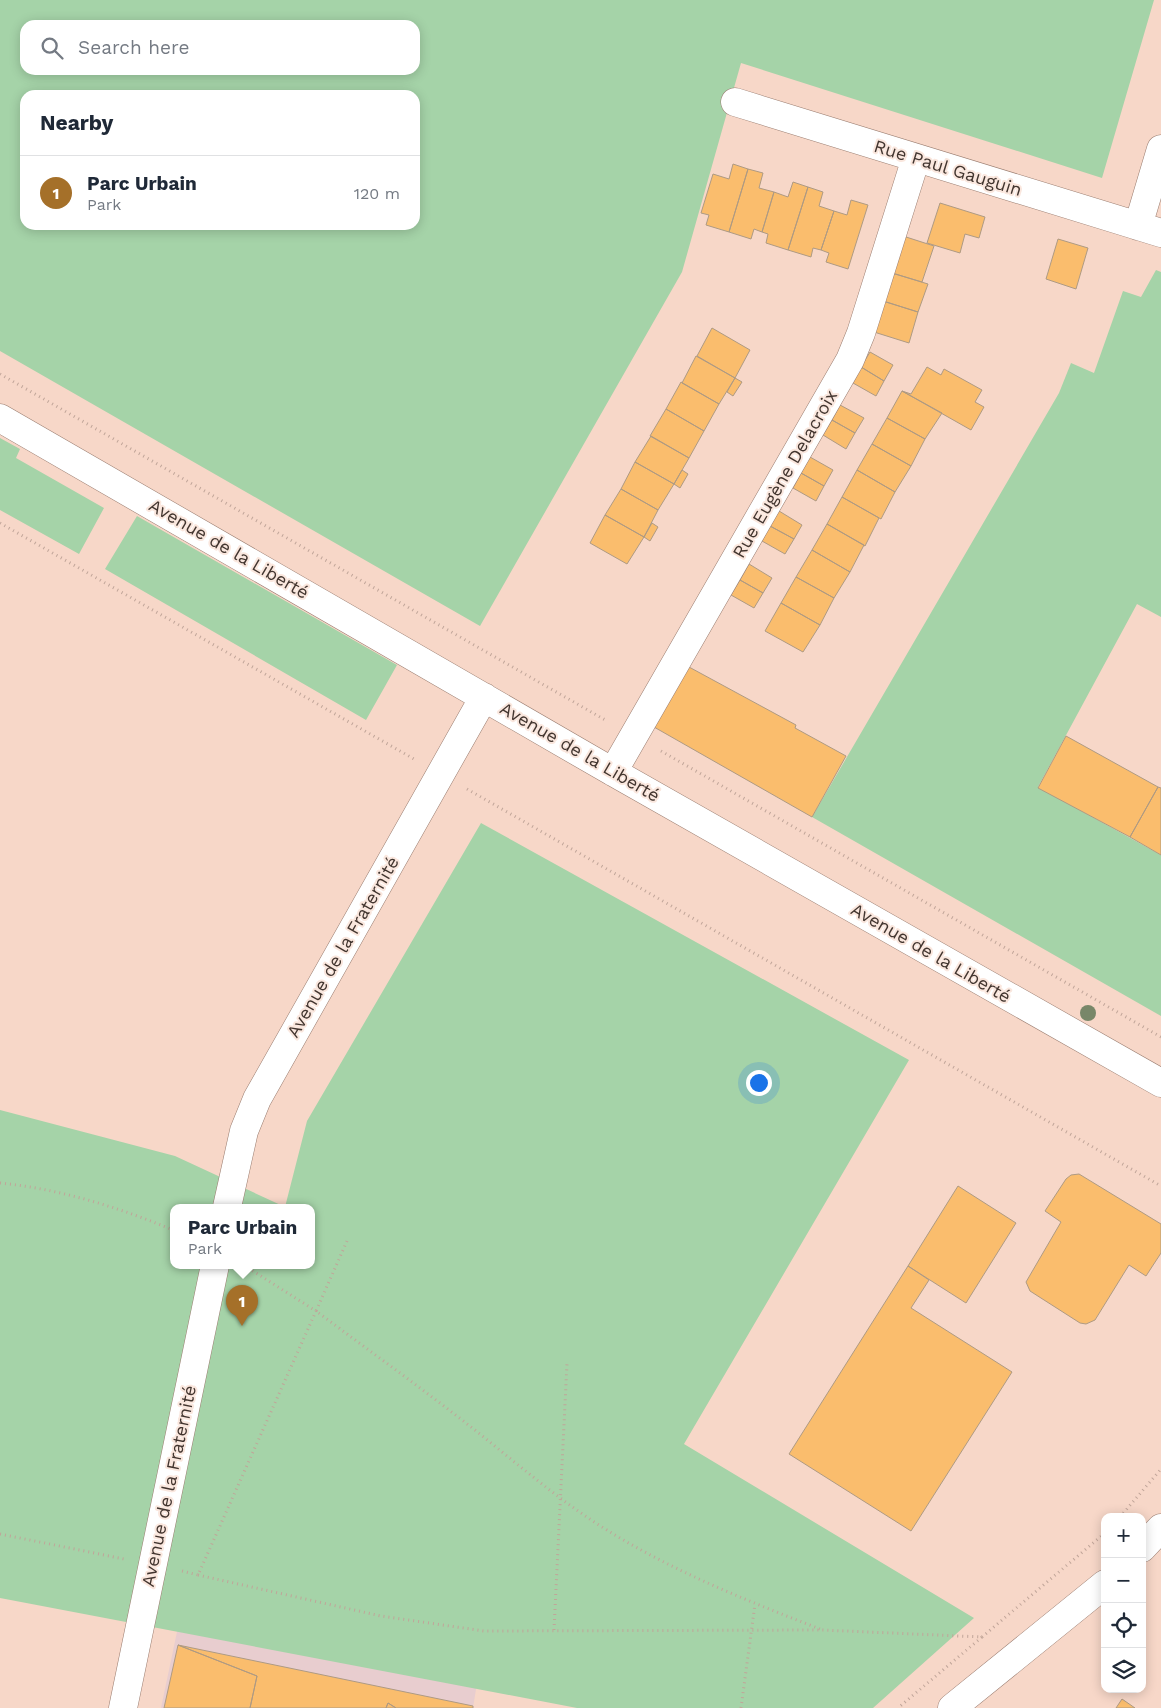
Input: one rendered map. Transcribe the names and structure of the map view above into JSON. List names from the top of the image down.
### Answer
{
  "streets": {
    "street": [
      "Rue Paul Gauguin",
      "Rue Eugène Delacroix",
      "Avenue de la Liberté",
      "Avenue de la Fraternité"
    ]
  },
  "crossings": [
    ["Rue Paul Gauguin", "Rue Eugène Delacroix"],
    ["Rue Eugène Delacroix", "Avenue de la Liberté"],
    ["Avenue de la Liberté", "Avenue de la Fraternité"]
  ],
  "page": {
    "search": "Search here",
    "heading": "Nearby",
    "list": [
      {
        "mark": "1",
        "name": "Parc Urbain",
        "note": "Park",
        "value": "120 m"
      }
    ],
    "popup": ["Parc Urbain", "Park"],
    "pins": "1",
    "map_buttons": ["+", "−"]
  }
}
